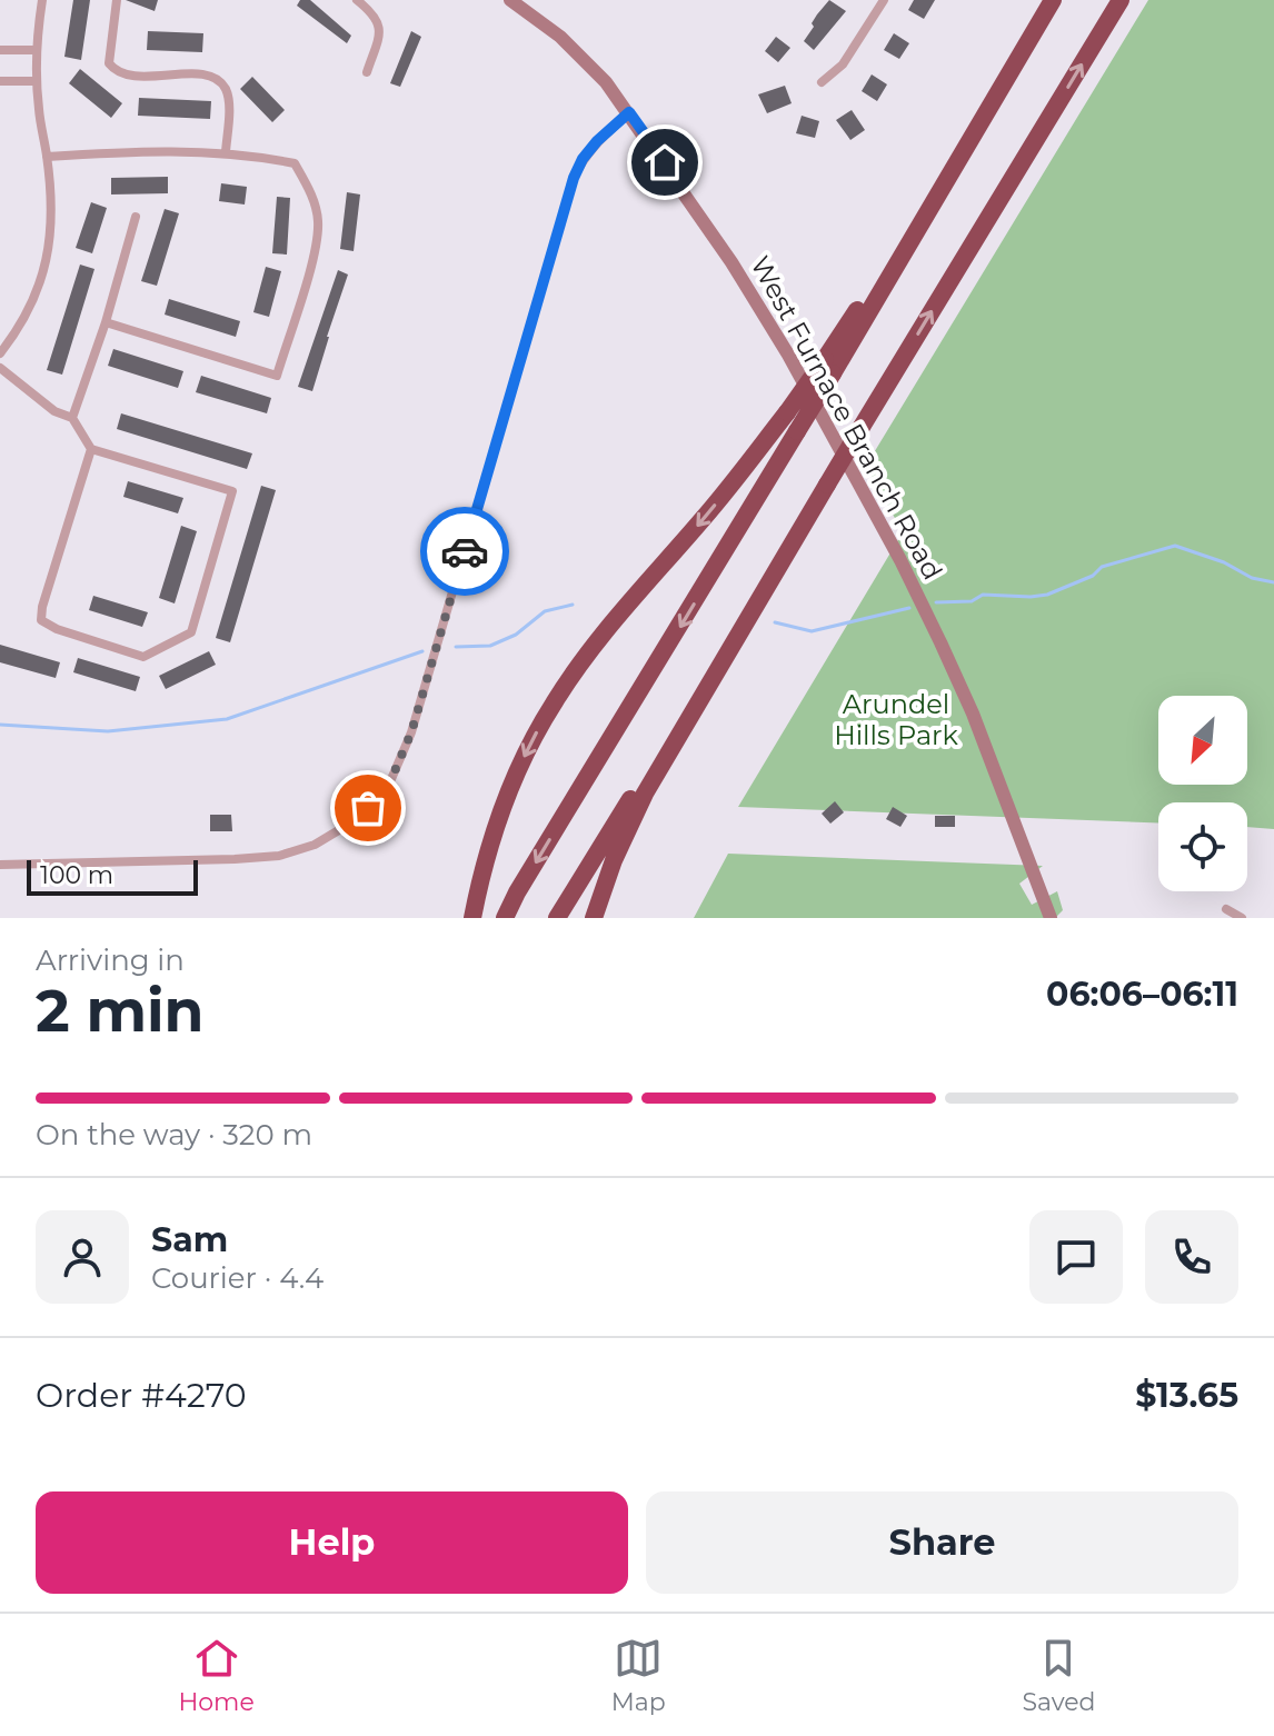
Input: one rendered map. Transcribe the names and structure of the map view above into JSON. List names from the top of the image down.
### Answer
{
  "streets": {
    "main road": ["West Furnace Branch Road"]
  },
  "parks": ["Arundel Hills Park"],
  "scale_bar": "100 m",
  "north": "bottom left",
  "page": {
    "scale": "100 m",
    "heading": ["2 min", "Arriving in", "06:06–06:11"],
    "panel": [
      "Sam",
      "Courier · 4.4",
      "Order #4270",
      "$13.65"
    ],
    "bar": "On the way · 320 m",
    "buttons": ["Help", "Share"],
    "tabs": ["Home", "Map", "Saved"]
  }
}
